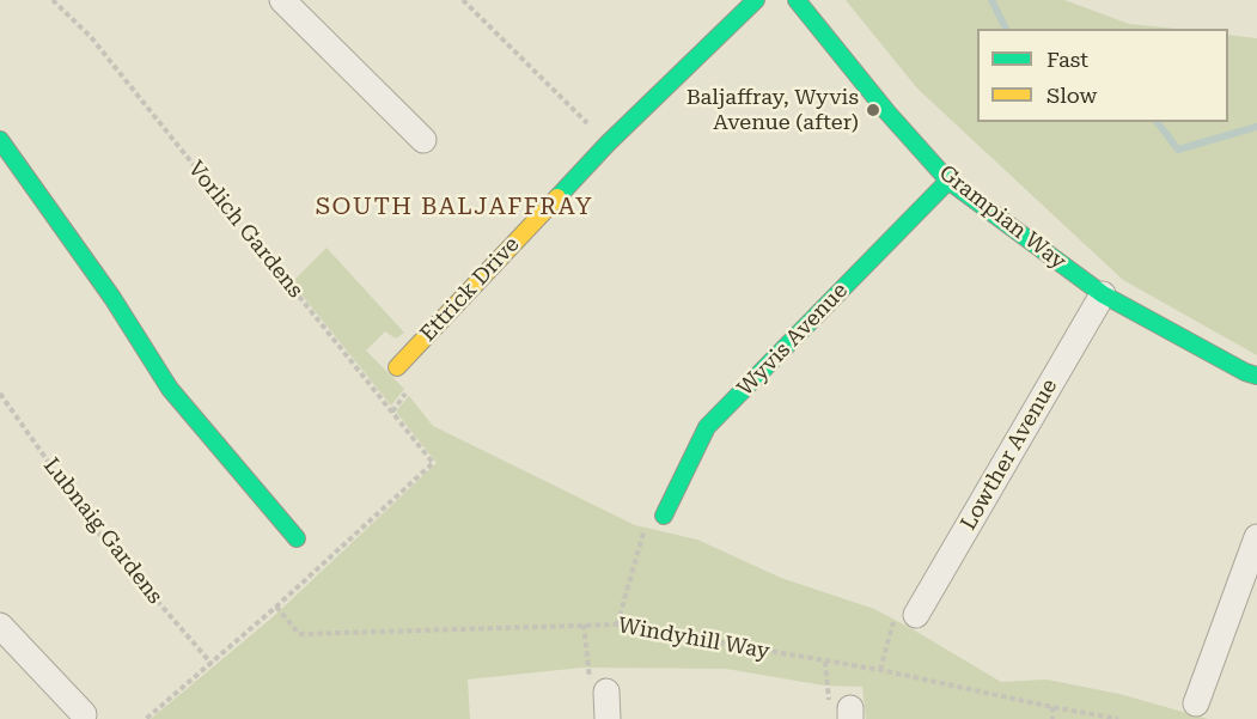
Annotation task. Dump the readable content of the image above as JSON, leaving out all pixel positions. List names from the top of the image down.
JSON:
{
  "streets": {
    "street": [
      "Grampian Way",
      "Ettrick Drive",
      "Wyvis Avenue",
      "Lowther Avenue"
    ],
    "path": ["Vorlich Gardens", "Lubnaig Gardens", "Windyhill Way"]
  },
  "crossings": [
    ["Grampian Way", "Wyvis Avenue"],
    ["Grampian Way", "Lowther Avenue"],
    ["Vorlich Gardens", "Windyhill Way"]
  ],
  "districts": ["SOUTH BALJAFFRAY"],
  "places": ["Baljaffray, Wyvis Avenue (after)"],
  "legend": ["Fast", "Slow"]
}
